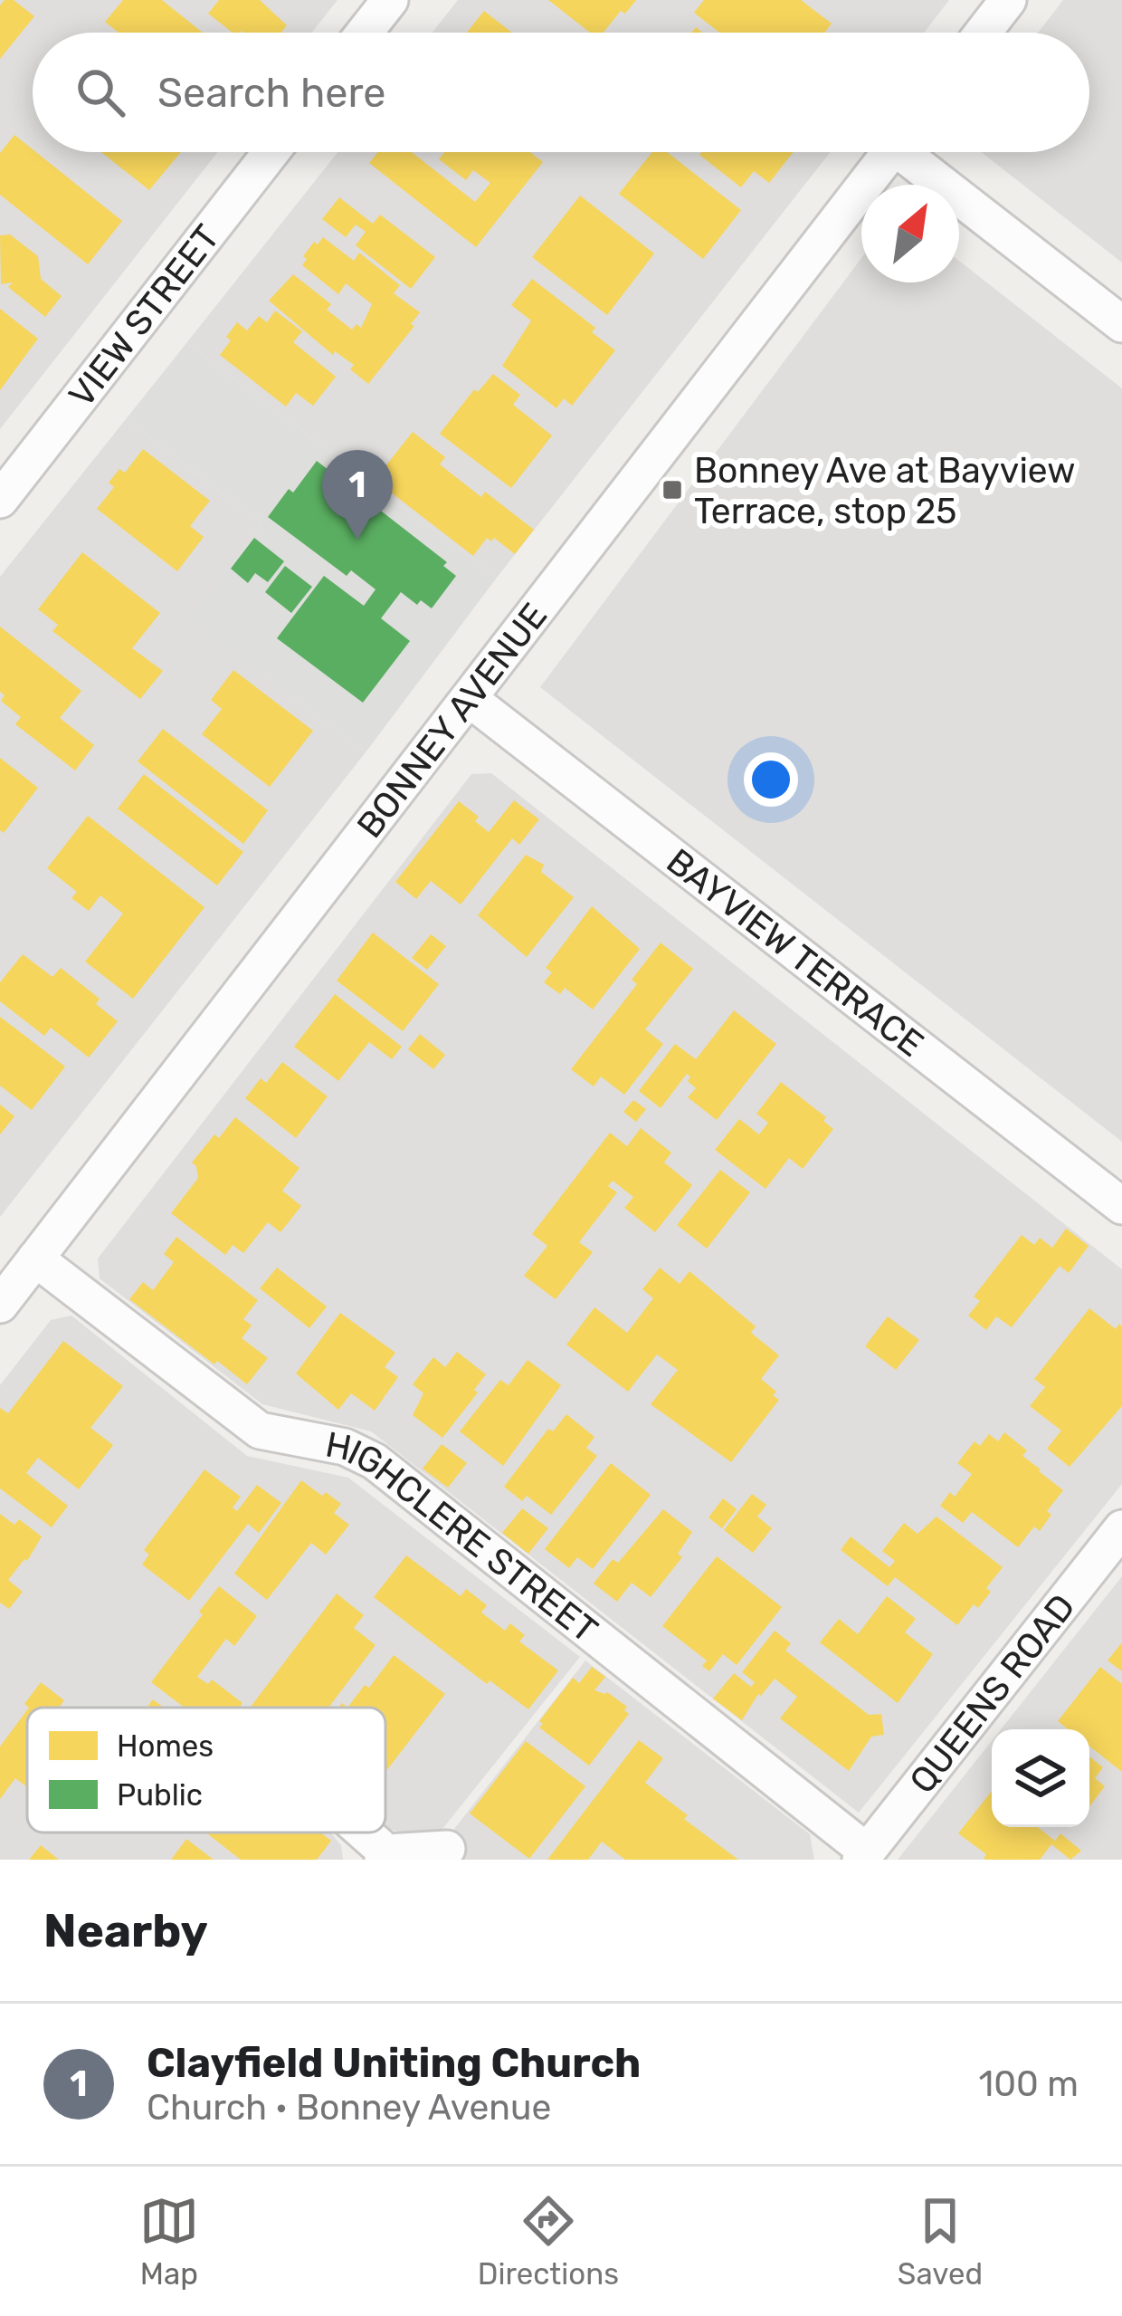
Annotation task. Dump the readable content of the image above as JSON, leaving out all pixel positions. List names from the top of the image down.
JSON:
{
  "streets": {
    "street": [
      "VIEW STREET",
      "BONNEY AVENUE",
      "BAYVIEW TERRACE",
      "HIGHCLERE STREET",
      "QUEENS ROAD"
    ]
  },
  "crossings": [
    ["BONNEY AVENUE", "BAYVIEW TERRACE"],
    ["BONNEY AVENUE", "HIGHCLERE STREET"],
    ["HIGHCLERE STREET", "QUEENS ROAD"]
  ],
  "places": {
    "transit": ["Bonney Ave at Bayview Terrace, stop 25"]
  },
  "legend": ["Homes", "Public"],
  "north": "top right",
  "page": {
    "search": "Search here",
    "pins": "1",
    "heading": "Nearby",
    "list": [
      {
        "mark": "1",
        "name": "Clayfield Uniting Church",
        "note": "Church · Bonney Avenue",
        "value": "100 m"
      }
    ],
    "nav": ["Map", "Directions", "Saved"]
  }
}
